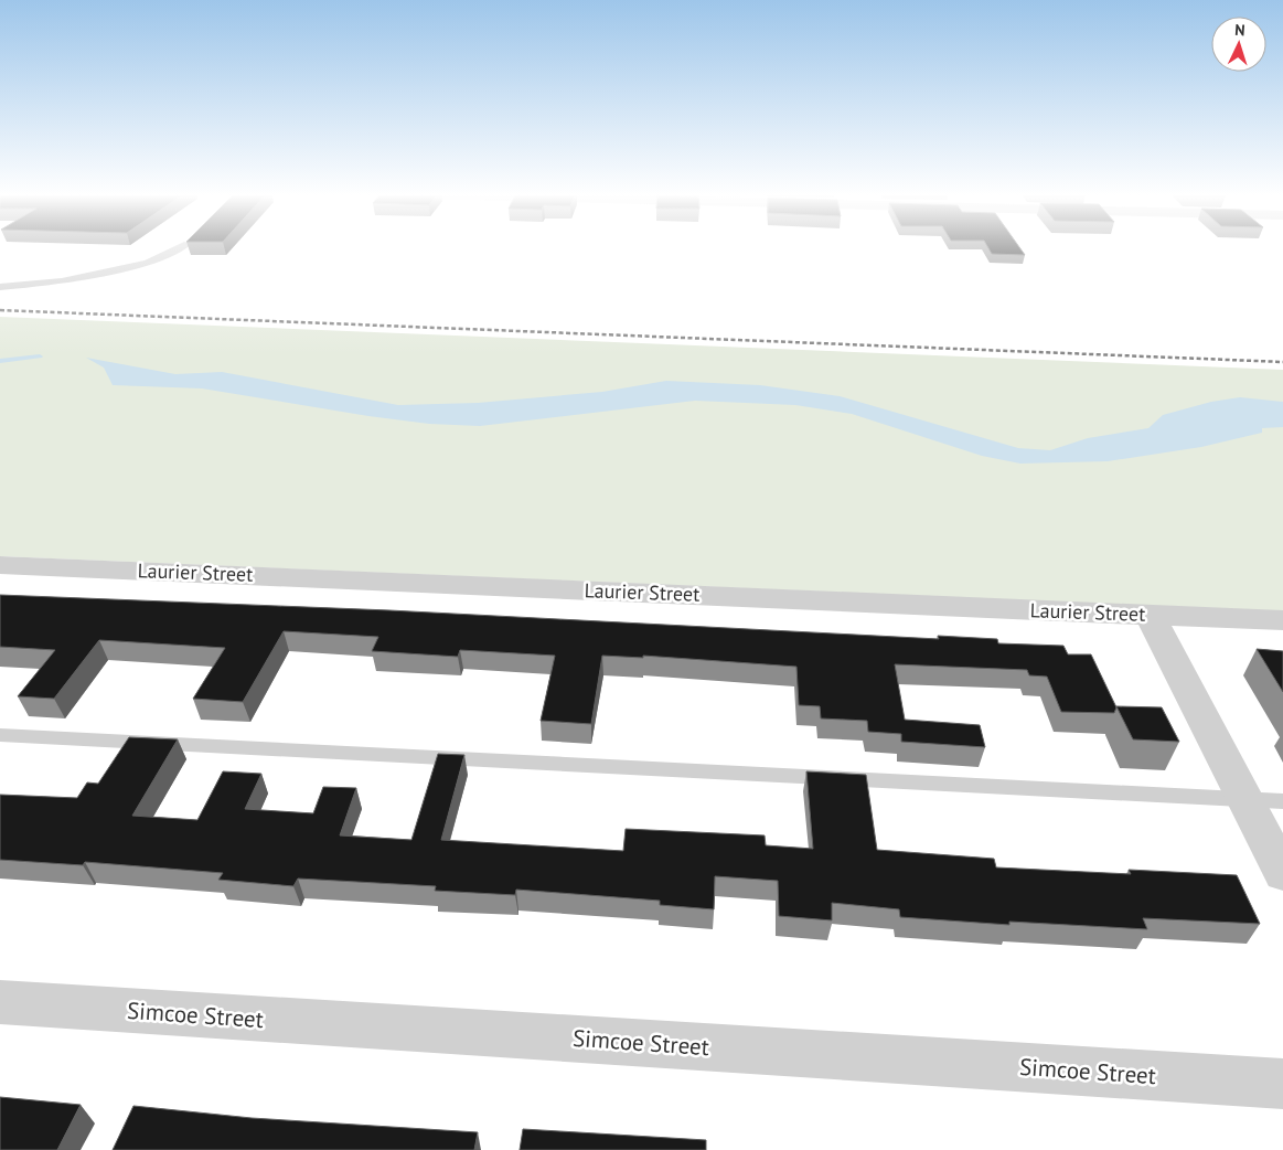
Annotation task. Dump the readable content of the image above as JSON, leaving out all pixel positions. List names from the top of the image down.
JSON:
{
  "streets": {
    "street": ["Laurier Street", "Simcoe Street"]
  },
  "north": "top"
}
